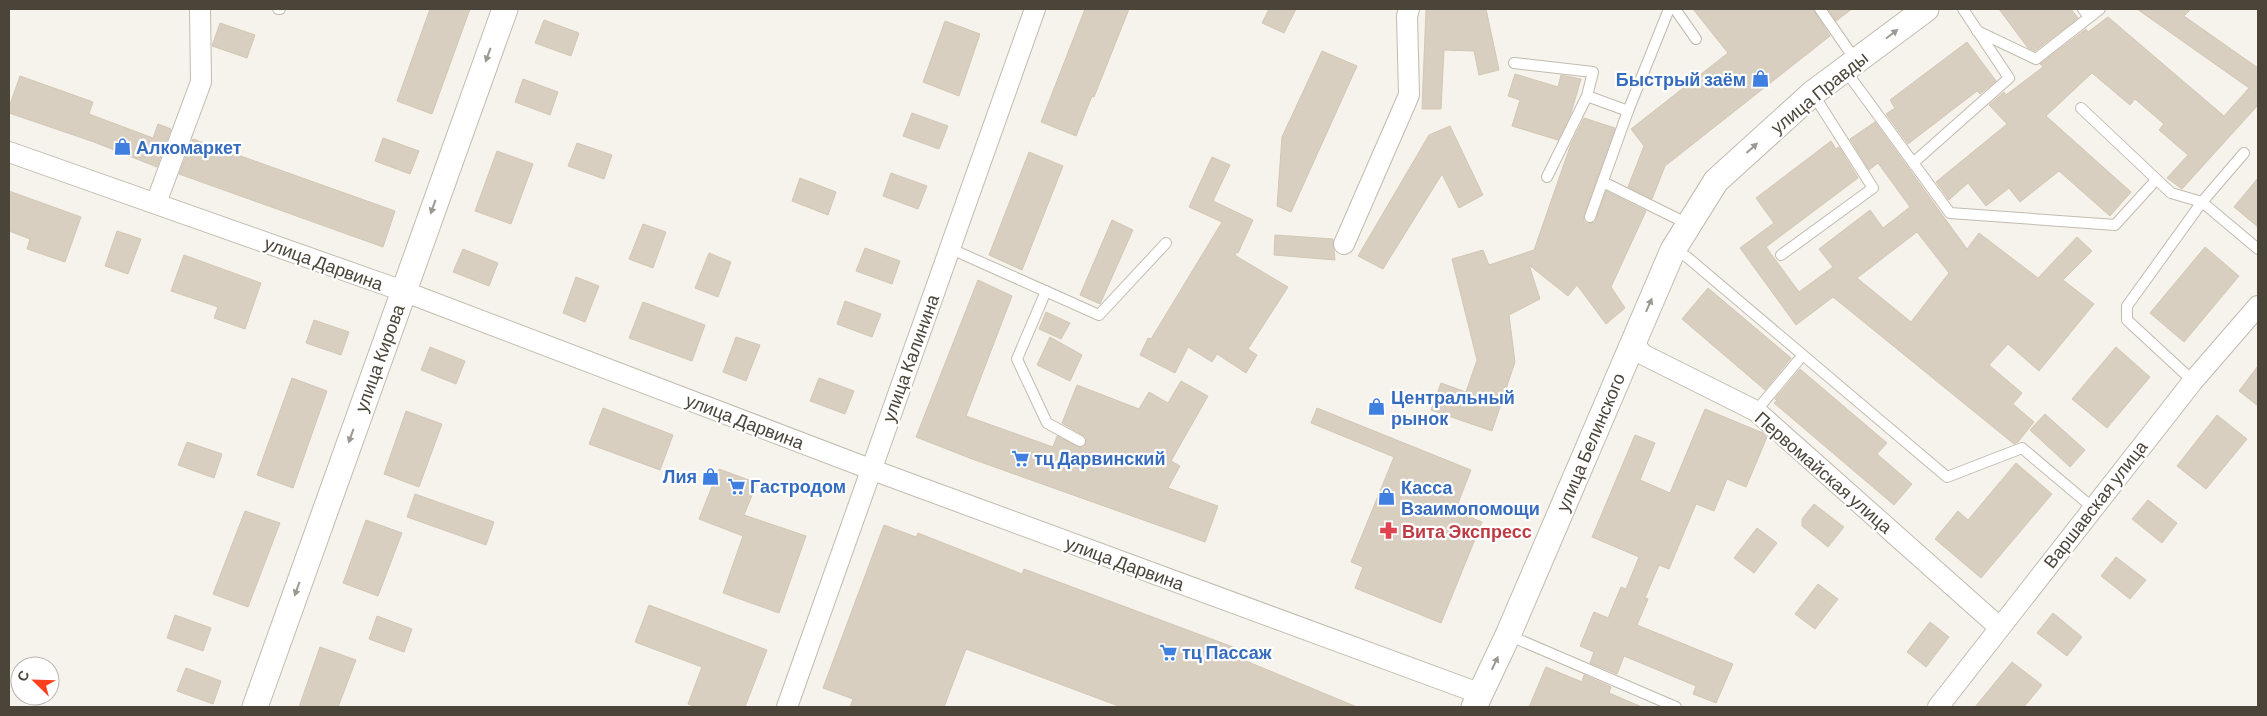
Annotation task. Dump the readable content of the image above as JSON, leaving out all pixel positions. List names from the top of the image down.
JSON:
{
  "streets": {
    "street": [
      "улица Правды",
      "улица Дарвина",
      "улица Кирова",
      "улица Калинина",
      "улица Белинского",
      "Первомайская улица",
      "Варшавская улица"
    ]
  },
  "crossings": [
    ["улица Правды", "улица Белинского"],
    ["улица Дарвина", "улица Кирова"],
    ["улица Дарвина", "улица Калинина"],
    ["улица Дарвина", "улица Белинского"],
    ["улица Белинского", "Первомайская улица"],
    ["Первомайская улица", "Варшавская улица"]
  ],
  "one_way": ["улица Правды", "улица Кирова"],
  "places": {
    "shop": [
      "Быстрый заём",
      "Алкомаркет",
      "Центральный рынок",
      "Лия",
      "Касса Взаимопомощи"
    ],
    "supermarket": ["тц Дарвинский", "Гастродом", "тц Пассаж"],
    "pharmacy": ["Вита Экспресс"]
  },
  "north": "top left"
}
